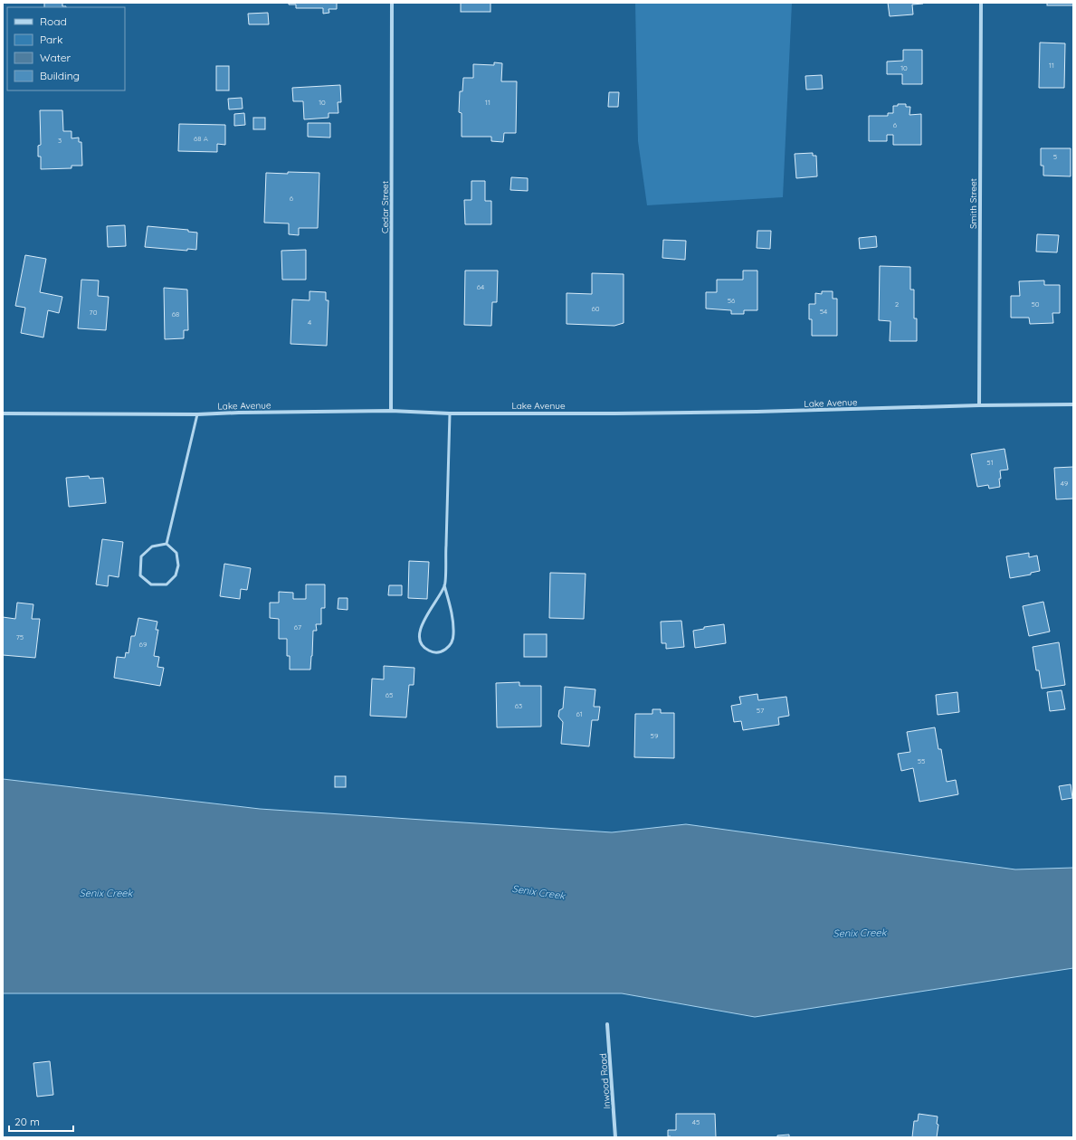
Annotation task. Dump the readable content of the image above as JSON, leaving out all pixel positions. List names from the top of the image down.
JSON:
{
  "streets": {
    "street": [
      "Smith Street",
      "Cedar Street",
      "Lake Avenue",
      "Inwood Road"
    ]
  },
  "crossings": [
    ["Smith Street", "Lake Avenue"],
    ["Cedar Street", "Lake Avenue"]
  ],
  "water": ["Senix Creek"],
  "house_numbers": [
    "11",
    "10",
    "10",
    "11",
    "6",
    "68 A",
    "3",
    "5",
    "6",
    "64",
    "56",
    "2",
    "50",
    "60",
    "54",
    "70",
    "68",
    "4",
    "51",
    "49",
    "67",
    "75",
    "69",
    "65",
    "63",
    "57",
    "61",
    "59",
    "55",
    "45"
  ],
  "legend": [
    "Road",
    "Park",
    "Water",
    "Building"
  ],
  "scale_bar": "20 m"
}
